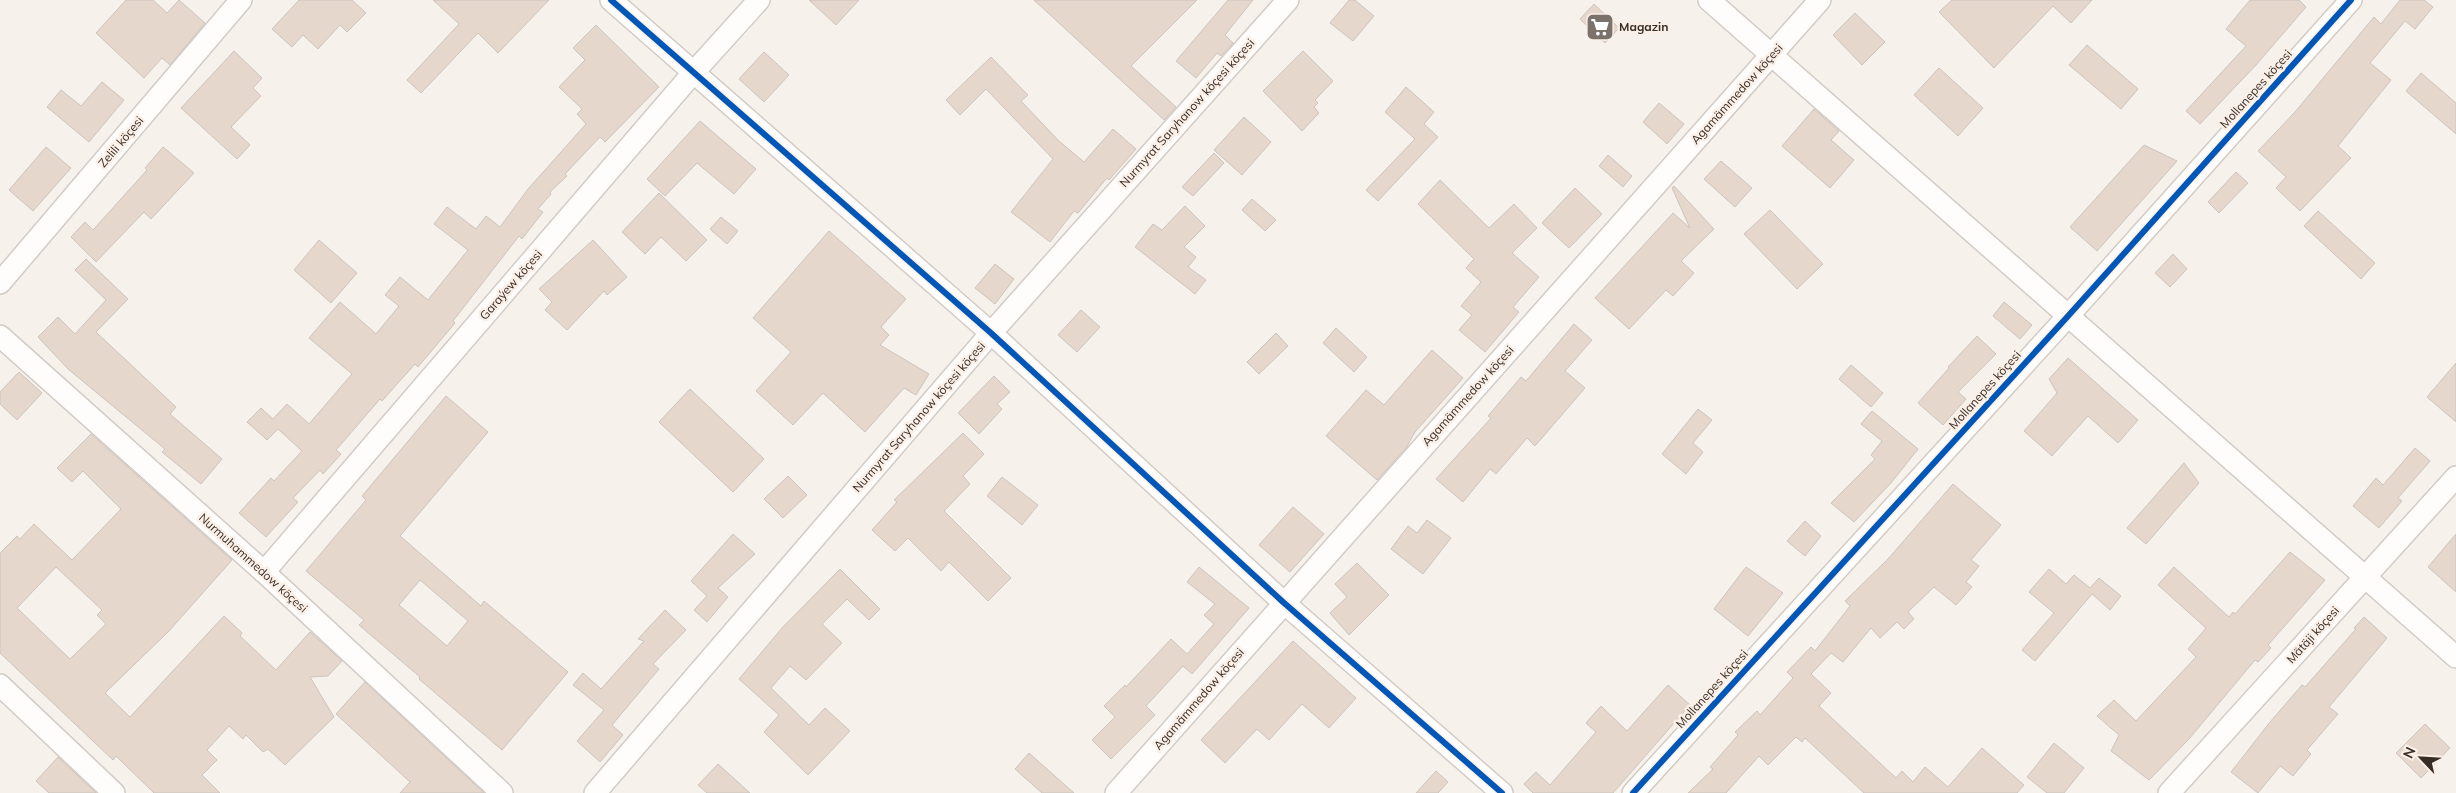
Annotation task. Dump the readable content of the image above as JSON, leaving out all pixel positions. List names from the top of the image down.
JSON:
{
  "streets": {
    "street": [
      "Mollanepes köçesi",
      "Agamämmedow köçesi",
      "Nurmyrat Saryhanow köçesi köçesi",
      "Zelili köçesi",
      "Garaýew köçesi",
      "Nurmuhammedow köçesi",
      "Mätäji köçesi"
    ]
  },
  "crossings": [
    ["Garaýew köçesi", "Nurmuhammedow köçesi"]
  ],
  "places": {
    "supermarket": ["Magazin"]
  },
  "north": "top left"
}
